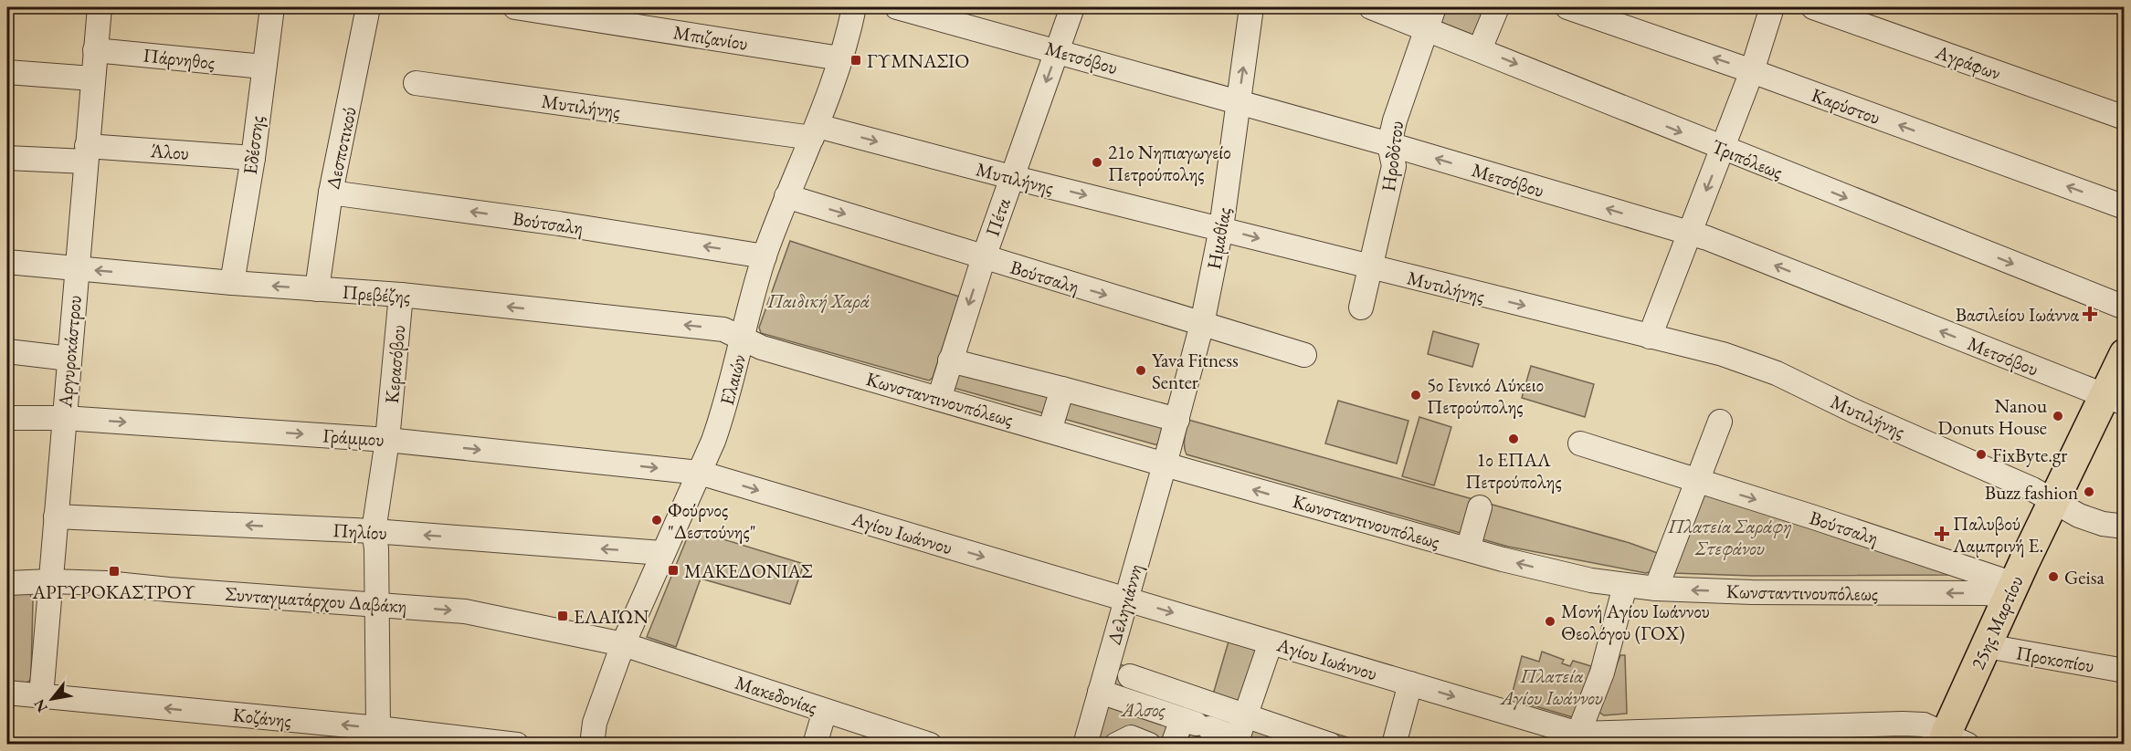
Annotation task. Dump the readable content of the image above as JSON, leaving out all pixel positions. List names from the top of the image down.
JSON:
{
  "streets": {
    "main road": ["25ης Μαρτίου"],
    "street": [
      "Μπιζανίου",
      "Μετσόβου",
      "Πάρνηθος",
      "Αγράφων",
      "Μυτιλήνης",
      "Καρύστου",
      "Εδέσσης",
      "Δεσποτικού",
      "Άλου",
      "Ηροδότου",
      "Τριπόλεως",
      "Πέτα",
      "Βούτσαλη",
      "Ημαθίας",
      "Πρεβέζης",
      "Αργυροκάστρου",
      "Κερασόβου",
      "Ελαιών",
      "Κωνσταντινουπόλεως",
      "Γράμμου",
      "Πηλίου",
      "Αγίου Ιωάννου",
      "Συνταγματάρχου Δαβάκη",
      "Δεληγιάννη",
      "Προκοπίου",
      "Μακεδονίας",
      "Κοζάνης"
    ]
  },
  "crossings": [
    ["Μπιζανίου", "Ελαιών"],
    ["Μετσόβου", "Ηροδότου"],
    ["Μετσόβου", "Πέτα"],
    ["Μετσόβου", "Ημαθίας"],
    ["Μετσόβου", "25ης Μαρτίου"],
    ["Πάρνηθος", "Εδέσσης"],
    ["Πάρνηθος", "Αργυροκάστρου"],
    ["Μυτιλήνης", "Ηροδότου"],
    ["Μυτιλήνης", "Πέτα"],
    ["Μυτιλήνης", "Ημαθίας"],
    ["Μυτιλήνης", "Ελαιών"],
    ["Μυτιλήνης", "25ης Μαρτίου"],
    ["Εδέσσης", "Άλου"],
    ["Εδέσσης", "Πρεβέζης"],
    ["Δεσποτικού", "Βούτσαλη"],
    ["Δεσποτικού", "Πρεβέζης"],
    ["Άλου", "Αργυροκάστρου"],
    ["Ηροδότου", "Τριπόλεως"],
    ["Πέτα", "Βούτσαλη"],
    ["Πέτα", "Κωνσταντινουπόλεως"],
    ["Βούτσαλη", "Ημαθίας"],
    ["Βούτσαλη", "Ελαιών"],
    ["Βούτσαλη", "Κωνσταντινουπόλεως"],
    ["Βούτσαλη", "25ης Μαρτίου"],
    ["Ημαθίας", "Κωνσταντινουπόλεως"],
    ["Ημαθίας", "Δεληγιάννη"],
    ["Πρεβέζης", "Αργυροκάστρου"],
    ["Πρεβέζης", "Κερασόβου"],
    ["Πρεβέζης", "Ελαιών"],
    ["Πρεβέζης", "Κωνσταντινουπόλεως"],
    ["Αργυροκάστρου", "Γράμμου"],
    ["Αργυροκάστρου", "Πηλίου"],
    ["Αργυροκάστρου", "Συνταγματάρχου Δαβάκη"],
    ["Αργυροκάστρου", "Κοζάνης"],
    ["Κερασόβου", "Γράμμου"],
    ["Κερασόβου", "Πηλίου"],
    ["Κερασόβου", "Συνταγματάρχου Δαβάκη"],
    ["Κερασόβου", "Κοζάνης"],
    ["Ελαιών", "Κωνσταντινουπόλεως"],
    ["Ελαιών", "Γράμμου"],
    ["Ελαιών", "Πηλίου"],
    ["Ελαιών", "Αγίου Ιωάννου"],
    ["Ελαιών", "Συνταγματάρχου Δαβάκη"],
    ["Ελαιών", "Μακεδονίας"],
    ["Κωνσταντινουπόλεως", "Δεληγιάννη"],
    ["Κωνσταντινουπόλεως", "25ης Μαρτίου"],
    ["Γράμμου", "Αγίου Ιωάννου"],
    ["Αγίου Ιωάννου", "Δεληγιάννη"],
    ["Αγίου Ιωάννου", "25ης Μαρτίου"],
    ["Συνταγματάρχου Δαβάκη", "Μακεδονίας"],
    ["25ης Μαρτίου", "Προκοπίου"]
  ],
  "one_way": [
    "Μετσόβου",
    "Μυτιλήνης",
    "Καρύστου",
    "Τριπόλεως",
    "Πέτα",
    "Πρεβέζης",
    "Κωνσταντινουπόλεως",
    "Γράμμου",
    "Πηλίου",
    "Συνταγματάρχου Δαβάκη",
    "Κοζάνης"
  ],
  "parks": [
    "Παιδική Χαρά",
    "Πλατεία Σαράφη Στεφάνου",
    "Πλατεία Αγίου Ιωάννου",
    "Άλσος"
  ],
  "places": {
    "transit": [
      "ΓΥΜΝΑΣΙΟ",
      "ΜΑΚΕΔΟΝΙΑΣ",
      "ΑΡΓΥΡΟΚΑΣΤΡΟΥ",
      "ΕΛΑΙΏΝ"
    ],
    "other": [
      "21ο Νηπιαγωγείο Πετρούπολης",
      "Yava Fitness Senter",
      "5ο Γενικό Λύκειο Πετρούπολης",
      "Nanou Donuts House",
      "1ο ΕΠΑΛ Πετρούπολης",
      "FixByte.gr",
      "Buzz fashion",
      "Φούρνος \"Δεστούνης\"",
      "Geisa",
      "Μονή Αγίου Ιωάννου Θεολόγου (ΓΟΧ)"
    ],
    "health": ["Βασιλείου Ιωάννα", "Παλυβού Λαμπρινή Ε."]
  },
  "north": "bottom left"
}
